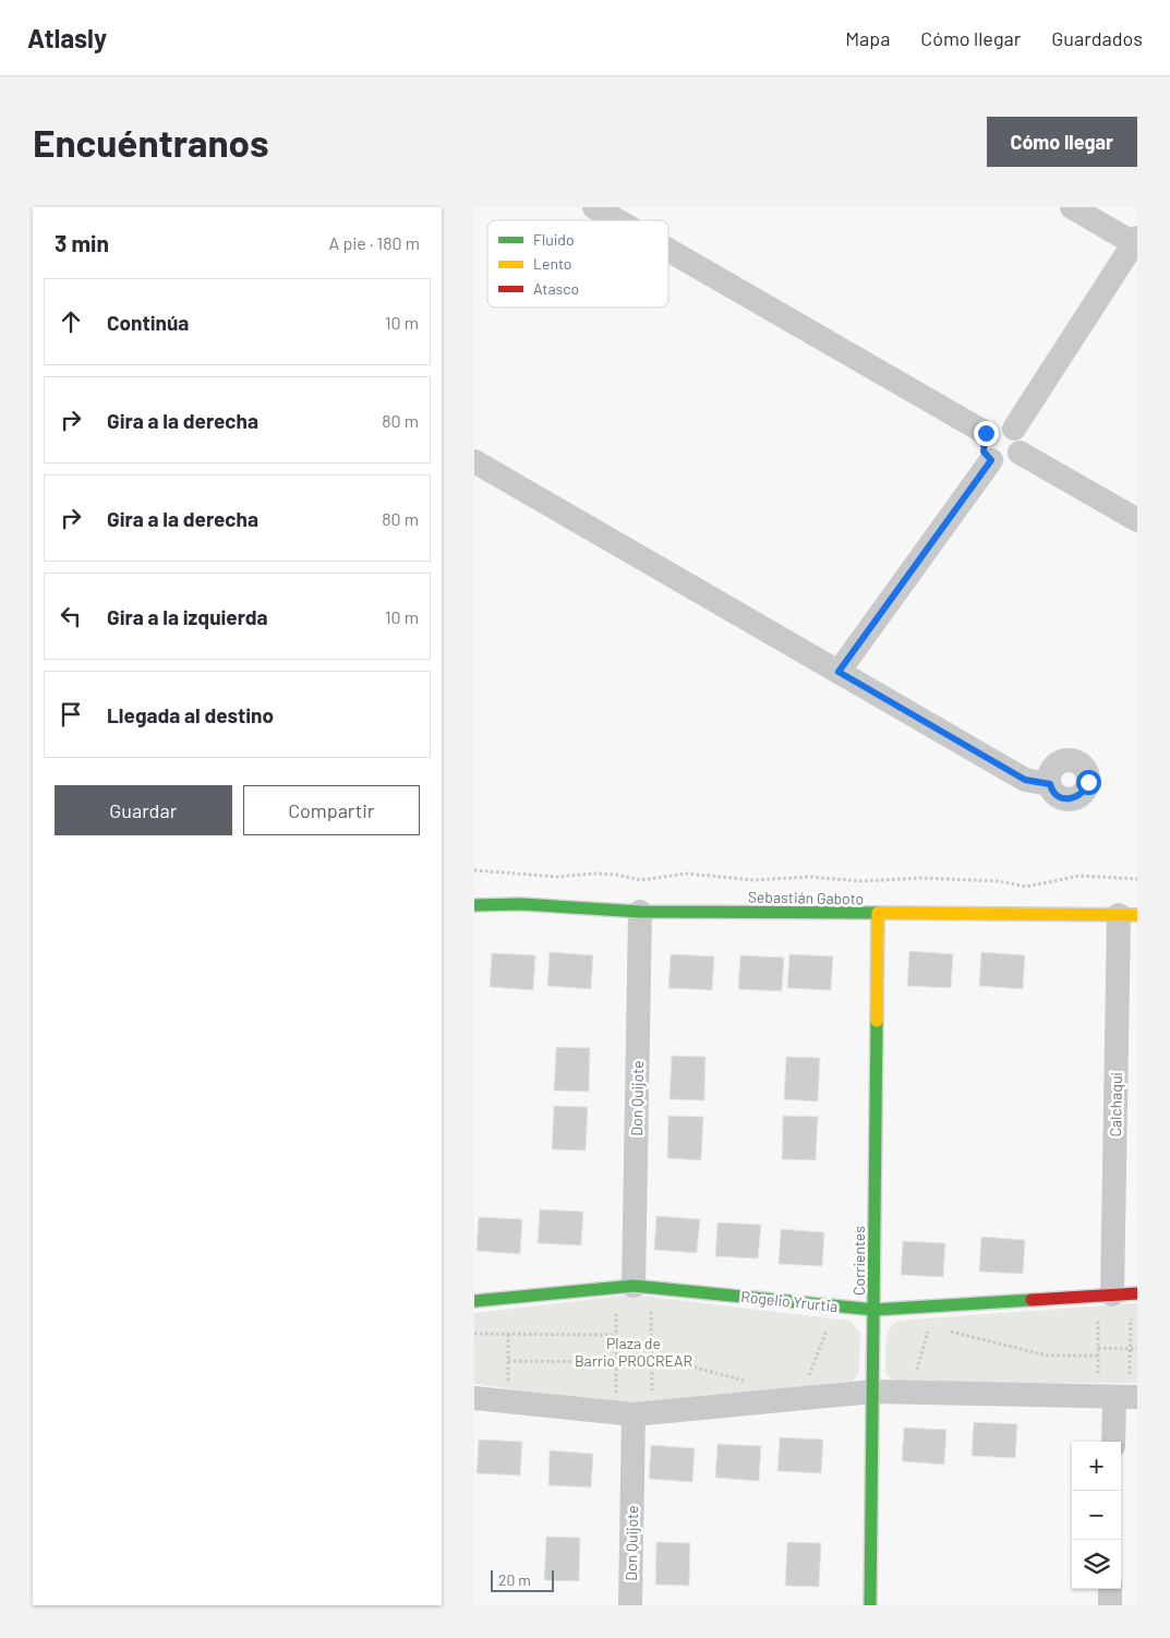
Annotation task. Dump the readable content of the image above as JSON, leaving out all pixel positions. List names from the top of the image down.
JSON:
{
  "streets": {
    "street": [
      "Sebastián Gaboto",
      "Don Quijote",
      "Calchaquí",
      "Corrientes",
      "Rogelio Yrurtia"
    ]
  },
  "crossings": [
    ["Sebastián Gaboto", "Don Quijote"],
    ["Sebastián Gaboto", "Calchaquí"],
    ["Sebastián Gaboto", "Corrientes"],
    ["Don Quijote", "Rogelio Yrurtia"],
    ["Calchaquí", "Rogelio Yrurtia"],
    ["Corrientes", "Rogelio Yrurtia"]
  ],
  "parks": ["Plaza de Barrio PROCREAR"],
  "legend": ["Fluido", "Lento", "Atasco"],
  "scale_bar": "20 m",
  "page": {
    "header": "Atlasly",
    "nav": ["Mapa", "Cómo llegar", "Guardados"],
    "buttons": [
      "Cómo llegar",
      ["Guardar", "Compartir"]
    ],
    "title": "Encuéntranos",
    "heading": ["3 min", "A pie · 180 m"],
    "list": [
      ["Continúa", "10 m"],
      ["Gira a la derecha", "80 m"],
      ["Gira a la derecha", "80 m"],
      ["Gira a la izquierda", "10 m"],
      "Llegada al destino"
    ],
    "map_buttons": ["+", "−"],
    "scale": "20 m"
  }
}
